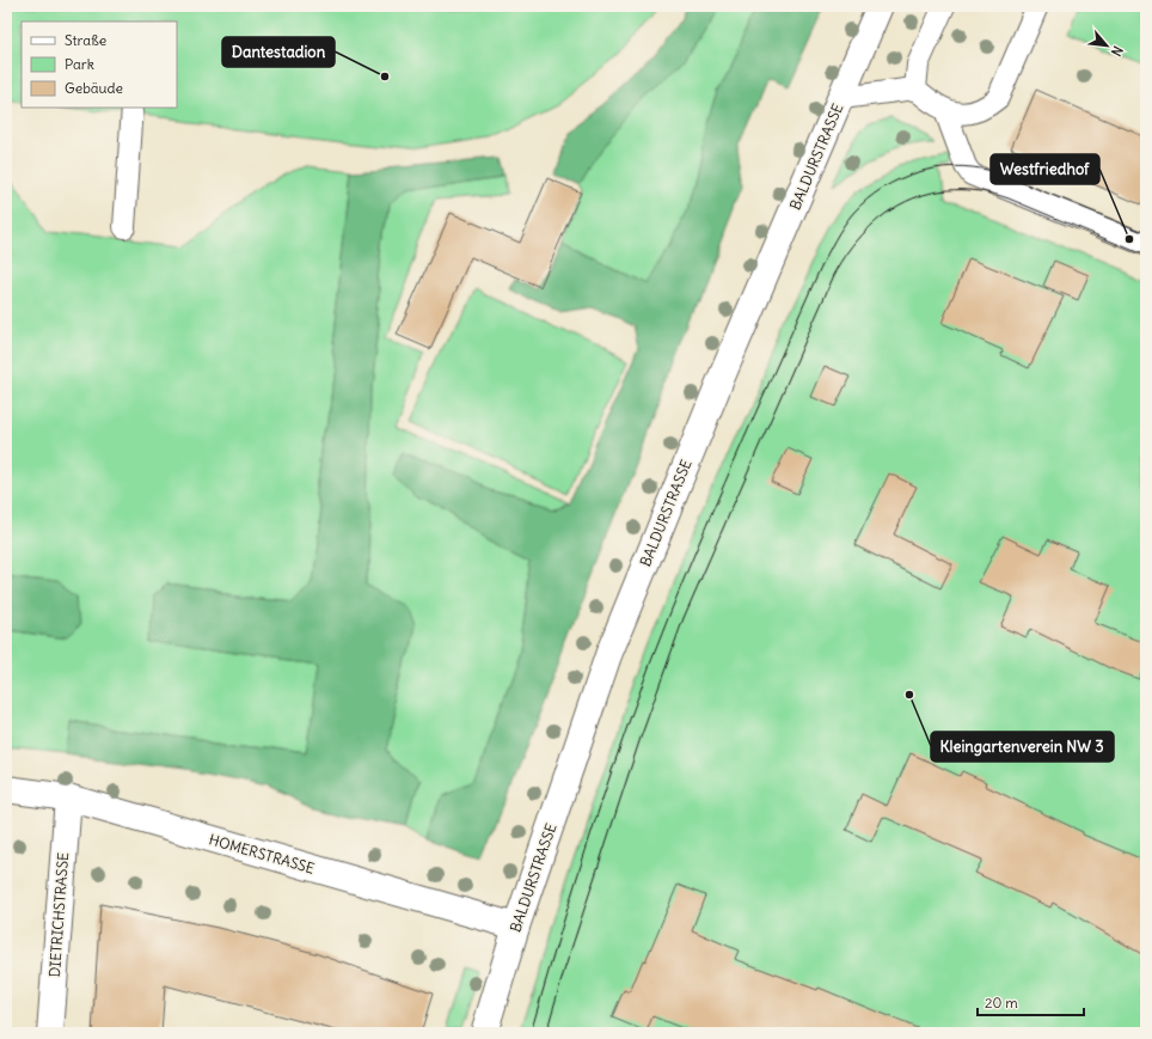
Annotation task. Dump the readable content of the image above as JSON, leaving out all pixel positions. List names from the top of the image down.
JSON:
{
  "streets": {
    "street": ["BALDURSTRASSE", "HOMERSTRASSE", "DIETRICHSTRASSE"]
  },
  "crossings": [
    ["BALDURSTRASSE", "HOMERSTRASSE"],
    ["HOMERSTRASSE", "DIETRICHSTRASSE"]
  ],
  "places": ["Dantestadion", "Westfriedhof", "Kleingartenverein NW 3"],
  "legend": ["Straße", "Park", "Gebäude"],
  "scale_bar": "20 m",
  "north": "bottom right"
}
